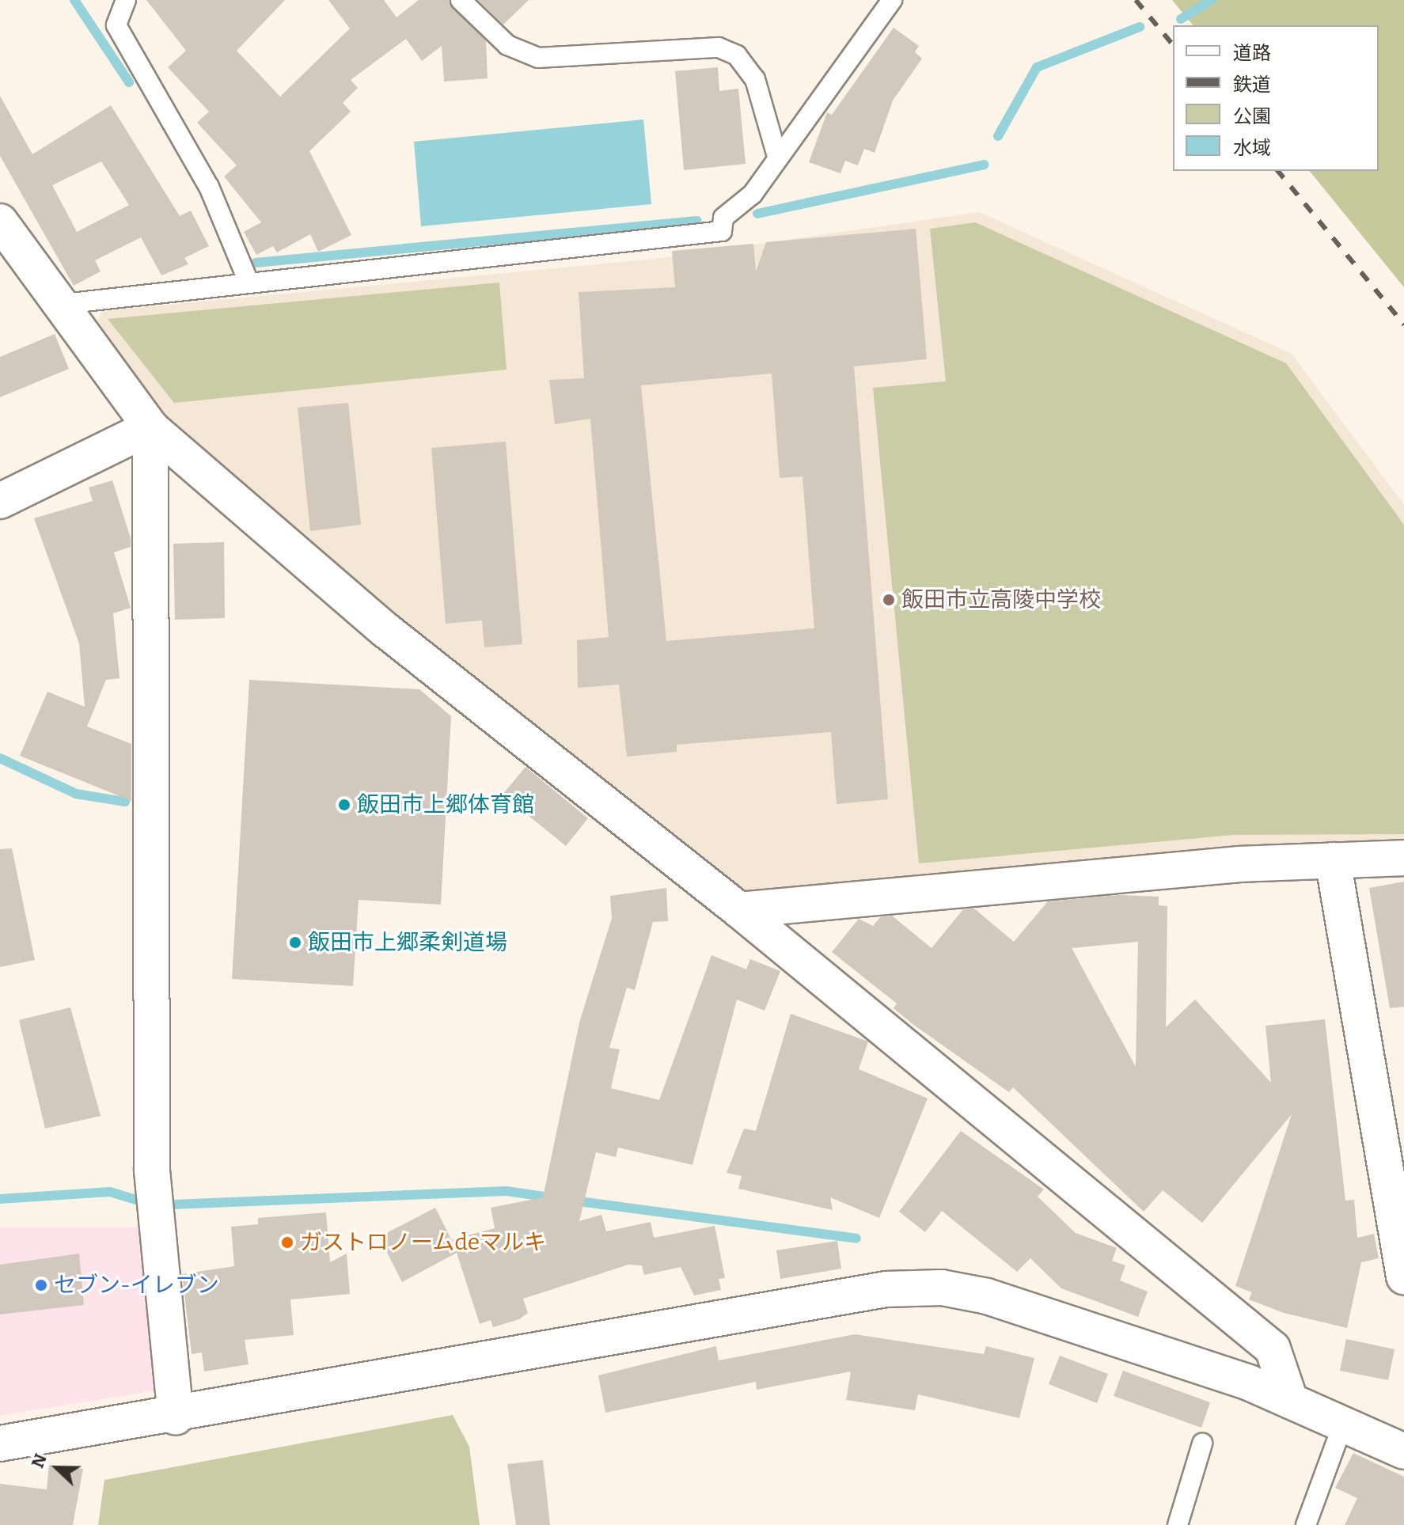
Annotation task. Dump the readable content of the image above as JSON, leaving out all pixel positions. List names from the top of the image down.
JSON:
{
  "places": [
    "飯田市立高陵中学校",
    "飯田市上郷体育館",
    "飯田市上郷柔剣道場",
    "ガストロノームdeマルキ",
    "セブン-イレブン"
  ],
  "legend": [
    "道路",
    "鉄道",
    "公園",
    "水域"
  ],
  "north": "left"
}
